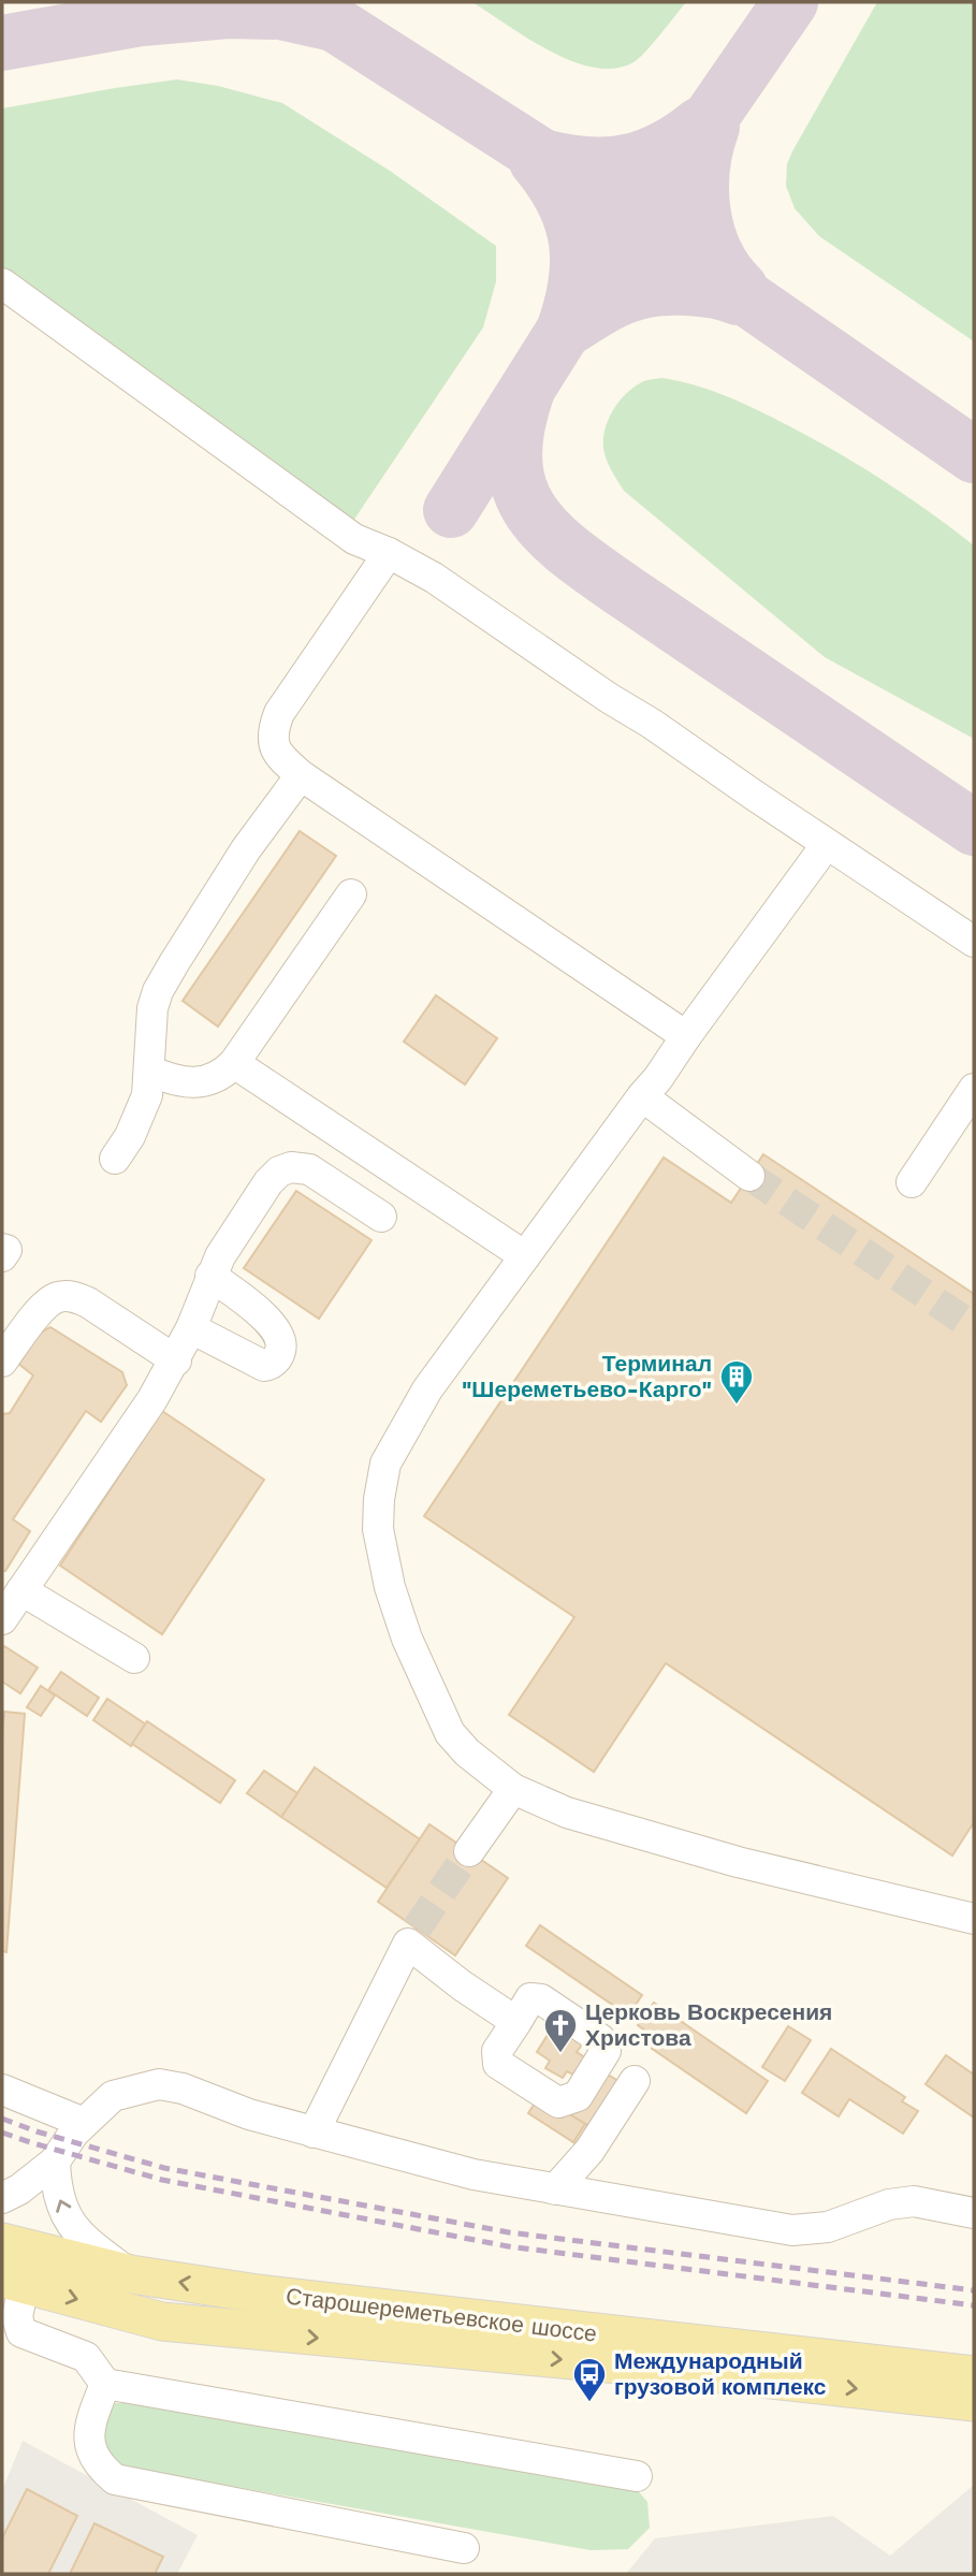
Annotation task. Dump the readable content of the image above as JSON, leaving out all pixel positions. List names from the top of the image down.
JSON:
{
  "streets": {
    "main road": ["Старошереметьевское шоссе"]
  },
  "places": {
    "building": ["Терминал \"Шереметьево-Карго\""],
    "church": ["Церковь Воскресения Христова"],
    "bus stop": ["Международный грузовой комплекс"]
  }
}
